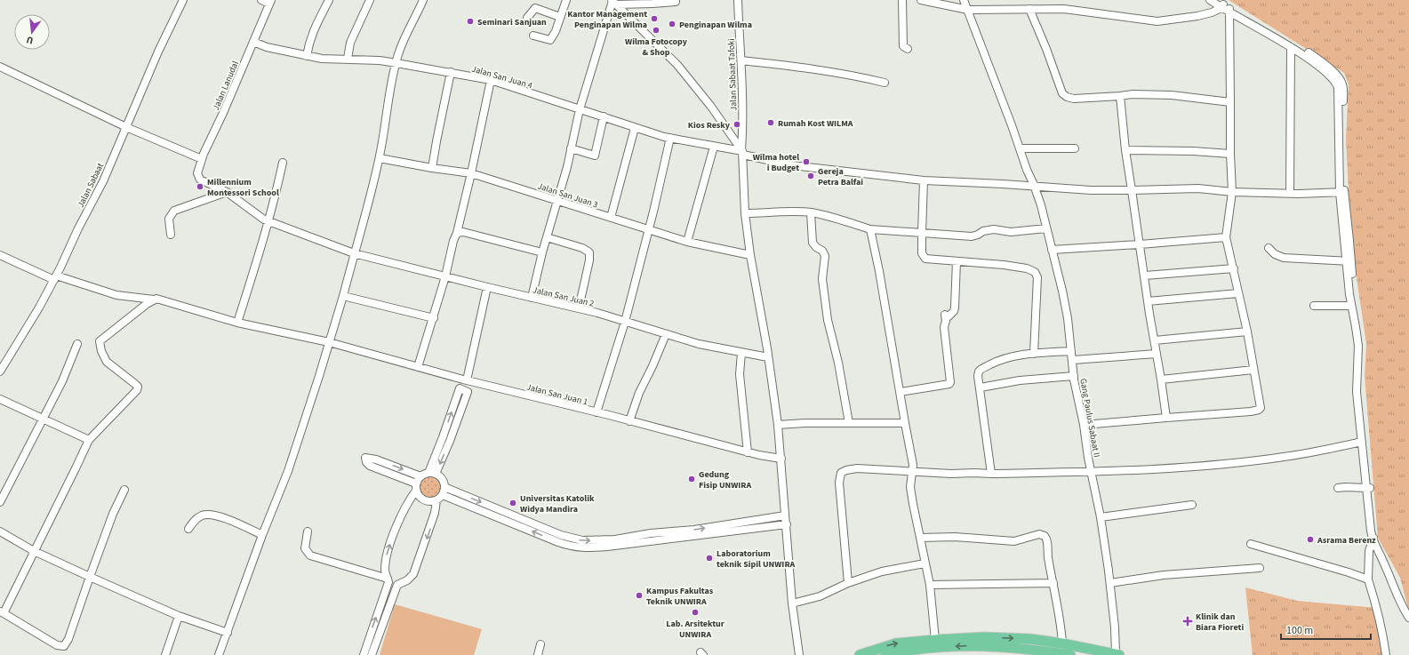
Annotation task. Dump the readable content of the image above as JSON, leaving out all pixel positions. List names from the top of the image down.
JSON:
{
  "streets": {
    "street": [
      "Jalan Sabaat Tafoki",
      "Jalan San Juan 4",
      "Jalan Lanudal",
      "Jalan Sabaat",
      "Jalan San Juan 3",
      "Jalan San Juan 2",
      "Jalan San Juan 1",
      "Gang Paulus Sabaat II"
    ]
  },
  "crossings": [
    ["Jalan Sabaat Tafoki", "Jalan San Juan 4"],
    ["Jalan Sabaat Tafoki", "Jalan San Juan 3"],
    ["Jalan Sabaat Tafoki", "Jalan San Juan 2"],
    ["Jalan Sabaat Tafoki", "Jalan San Juan 1"],
    ["Jalan San Juan 4", "Jalan Lanudal"],
    ["Jalan San Juan 4", "Gang Paulus Sabaat II"],
    ["Jalan Lanudal", "Jalan San Juan 2"],
    ["Jalan Sabaat", "Jalan San Juan 1"]
  ],
  "places": {
    "other": [
      "Kantor Management Penginapan Wilma",
      "Seminari Sanjuan",
      "Penginapan Wilma",
      "Wilma Fotocopy & Shop",
      "Rumah Kost WILMA",
      "Kios Resky",
      "Wilma hotel i Budget",
      "Gereja Petra Balfai",
      "Millennium Montessori School",
      "Gedung Fisip UNWIRA",
      "Universitas Katolik Widya Mandira",
      "Asrama Berenz",
      "Laboratorium teknik Sipil UNWIRA",
      "Kampus Fakultas Teknik UNWIRA",
      "Lab. Arsitektur UNWIRA"
    ],
    "health": ["Klinik dan Biara Fioreti"]
  },
  "scale_bar": "100 m",
  "north": "bottom"
}
